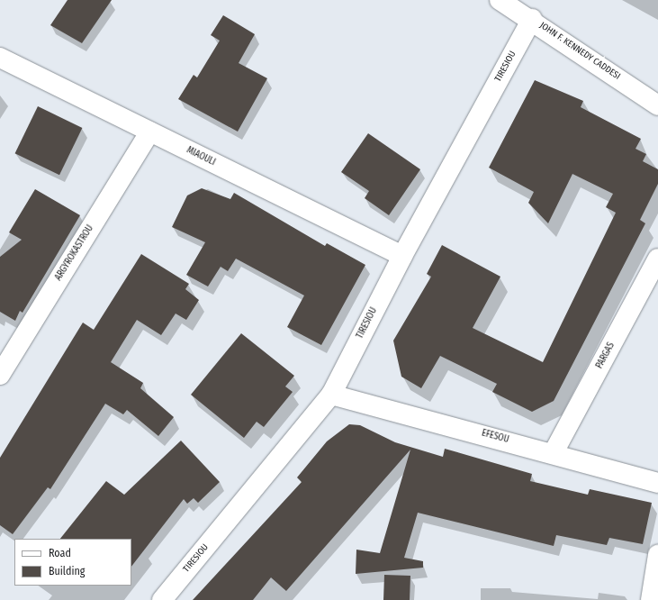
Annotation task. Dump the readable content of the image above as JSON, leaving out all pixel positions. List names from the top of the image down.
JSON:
{
  "streets": {
    "street": [
      "JOHN F. KENNEDY CADDESI",
      "TIRESIOU",
      "MIAOULI",
      "ARGYROKASTROU",
      "PARGAS",
      "EFESOU"
    ]
  },
  "crossings": [
    ["JOHN F. KENNEDY CADDESI", "TIRESIOU"],
    ["TIRESIOU", "MIAOULI"],
    ["TIRESIOU", "EFESOU"],
    ["MIAOULI", "ARGYROKASTROU"],
    ["PARGAS", "EFESOU"]
  ],
  "legend": ["Road", "Building"]
}
